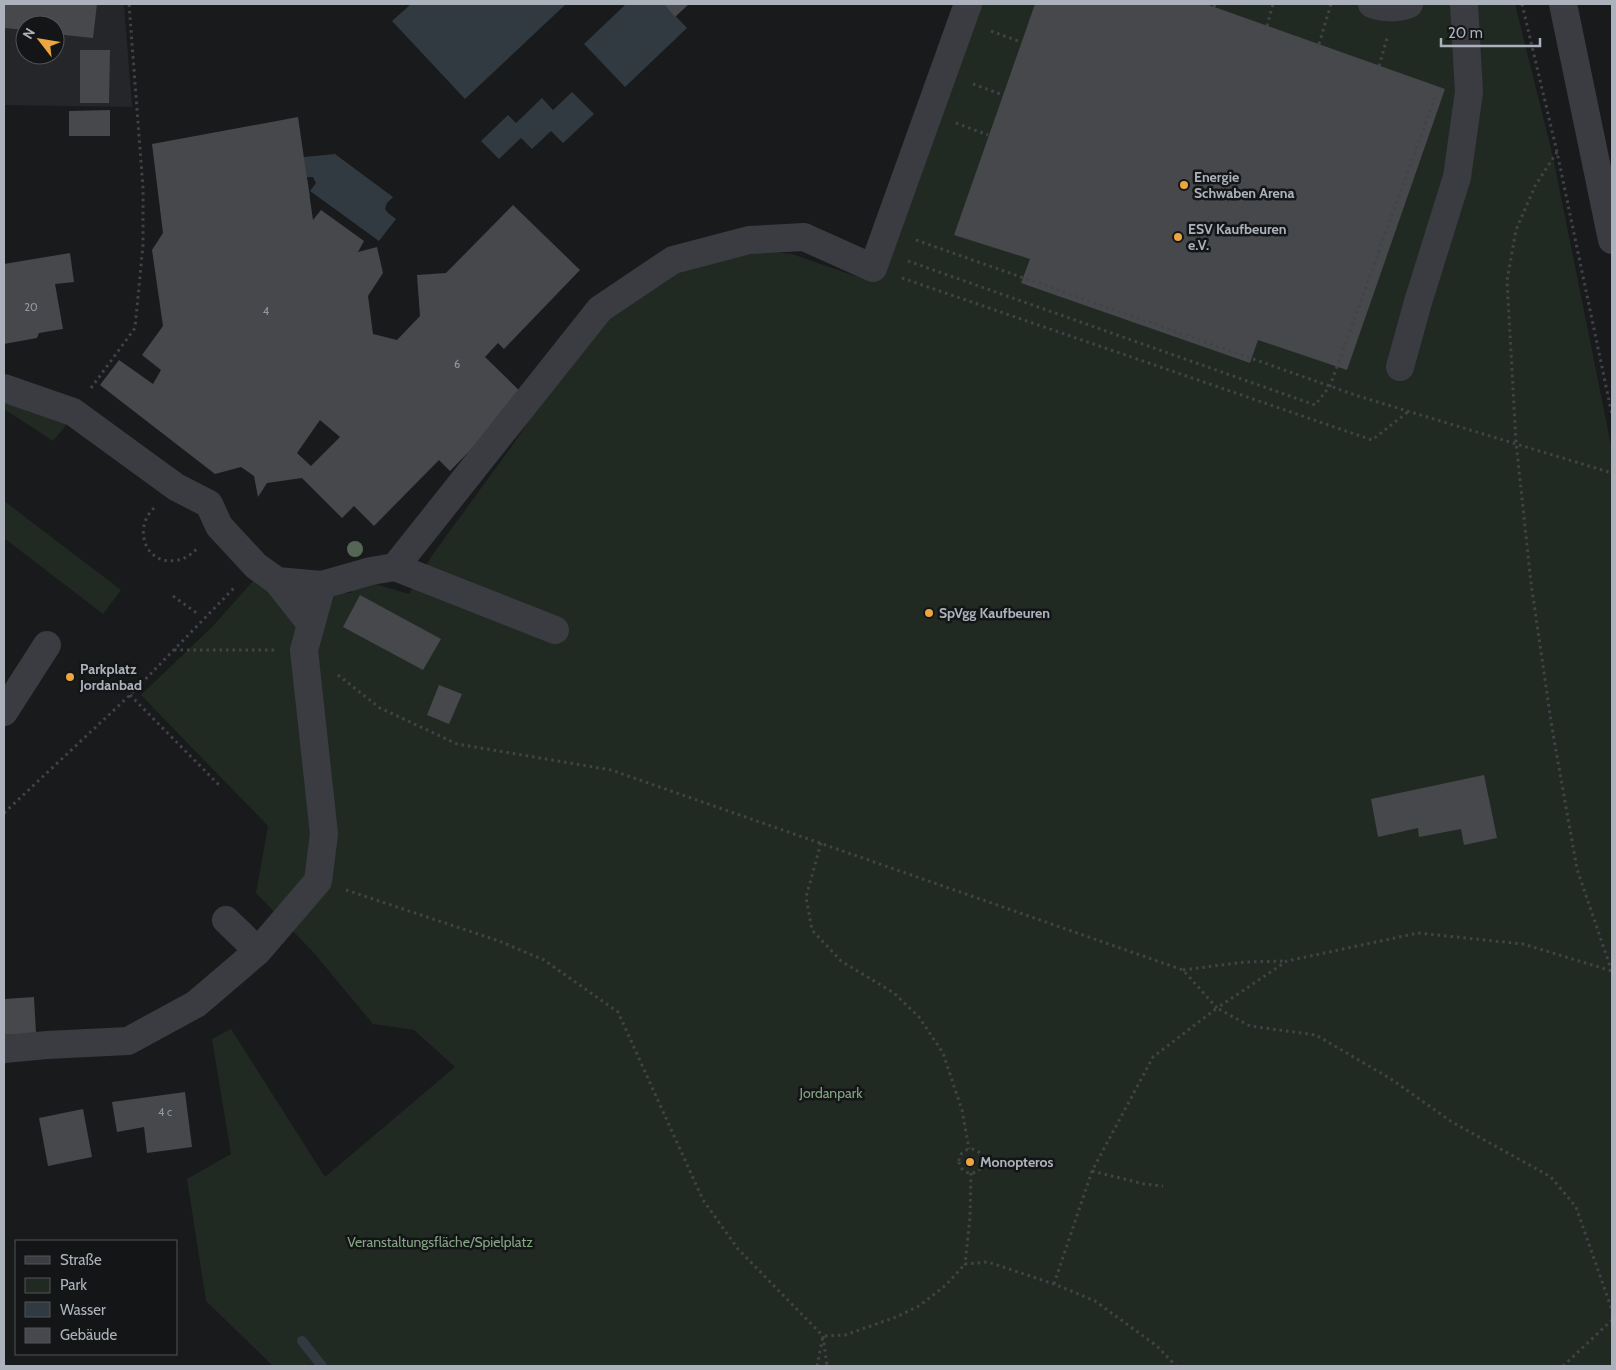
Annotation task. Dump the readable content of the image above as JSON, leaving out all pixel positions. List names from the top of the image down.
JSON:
{
  "parks": ["Jordanpark", "Veranstaltungsfläche/Spielplatz"],
  "places": [
    "Energie Schwaben Arena",
    "ESV Kaufbeuren e.V.",
    "SpVgg Kaufbeuren",
    "Parkplatz Jordanbad",
    "Monopteros"
  ],
  "house_numbers": [
    "20",
    "4",
    "6",
    "4 c"
  ],
  "legend": [
    "Straße",
    "Park",
    "Wasser",
    "Gebäude"
  ],
  "scale_bar": "20 m",
  "north": "top left"
}
